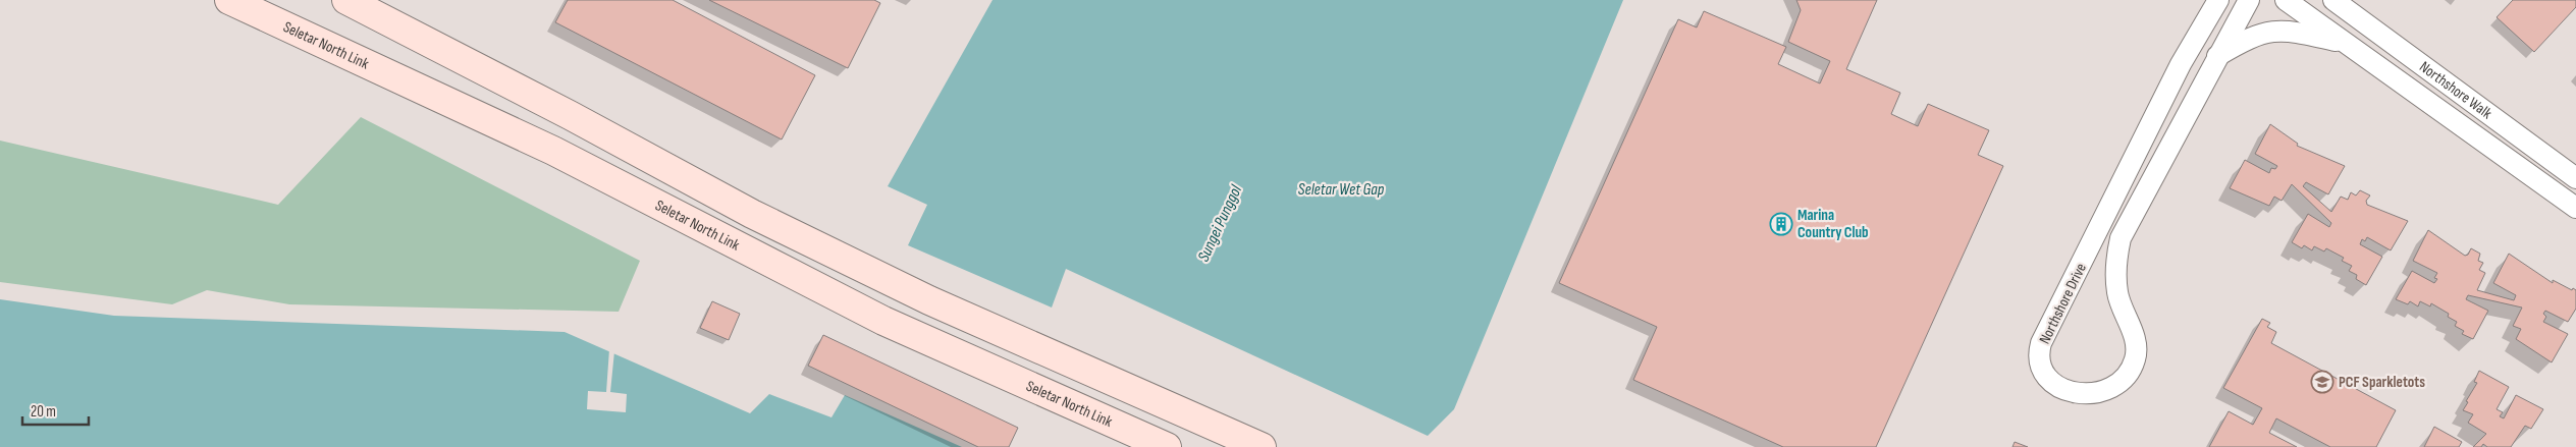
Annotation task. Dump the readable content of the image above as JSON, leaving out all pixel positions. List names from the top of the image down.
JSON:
{
  "streets": {
    "main road": ["Seletar North Link"],
    "street": ["Northshore Walk", "Northshore Drive"]
  },
  "crossings": [
    ["Northshore Walk", "Northshore Drive"]
  ],
  "water": ["Seletar Wet Gap", "Sungei Punggol"],
  "places": {
    "building": ["Marina Country Club"],
    "school or university": ["PCF Sparkletots"]
  },
  "scale_bar": "20 m"
}
